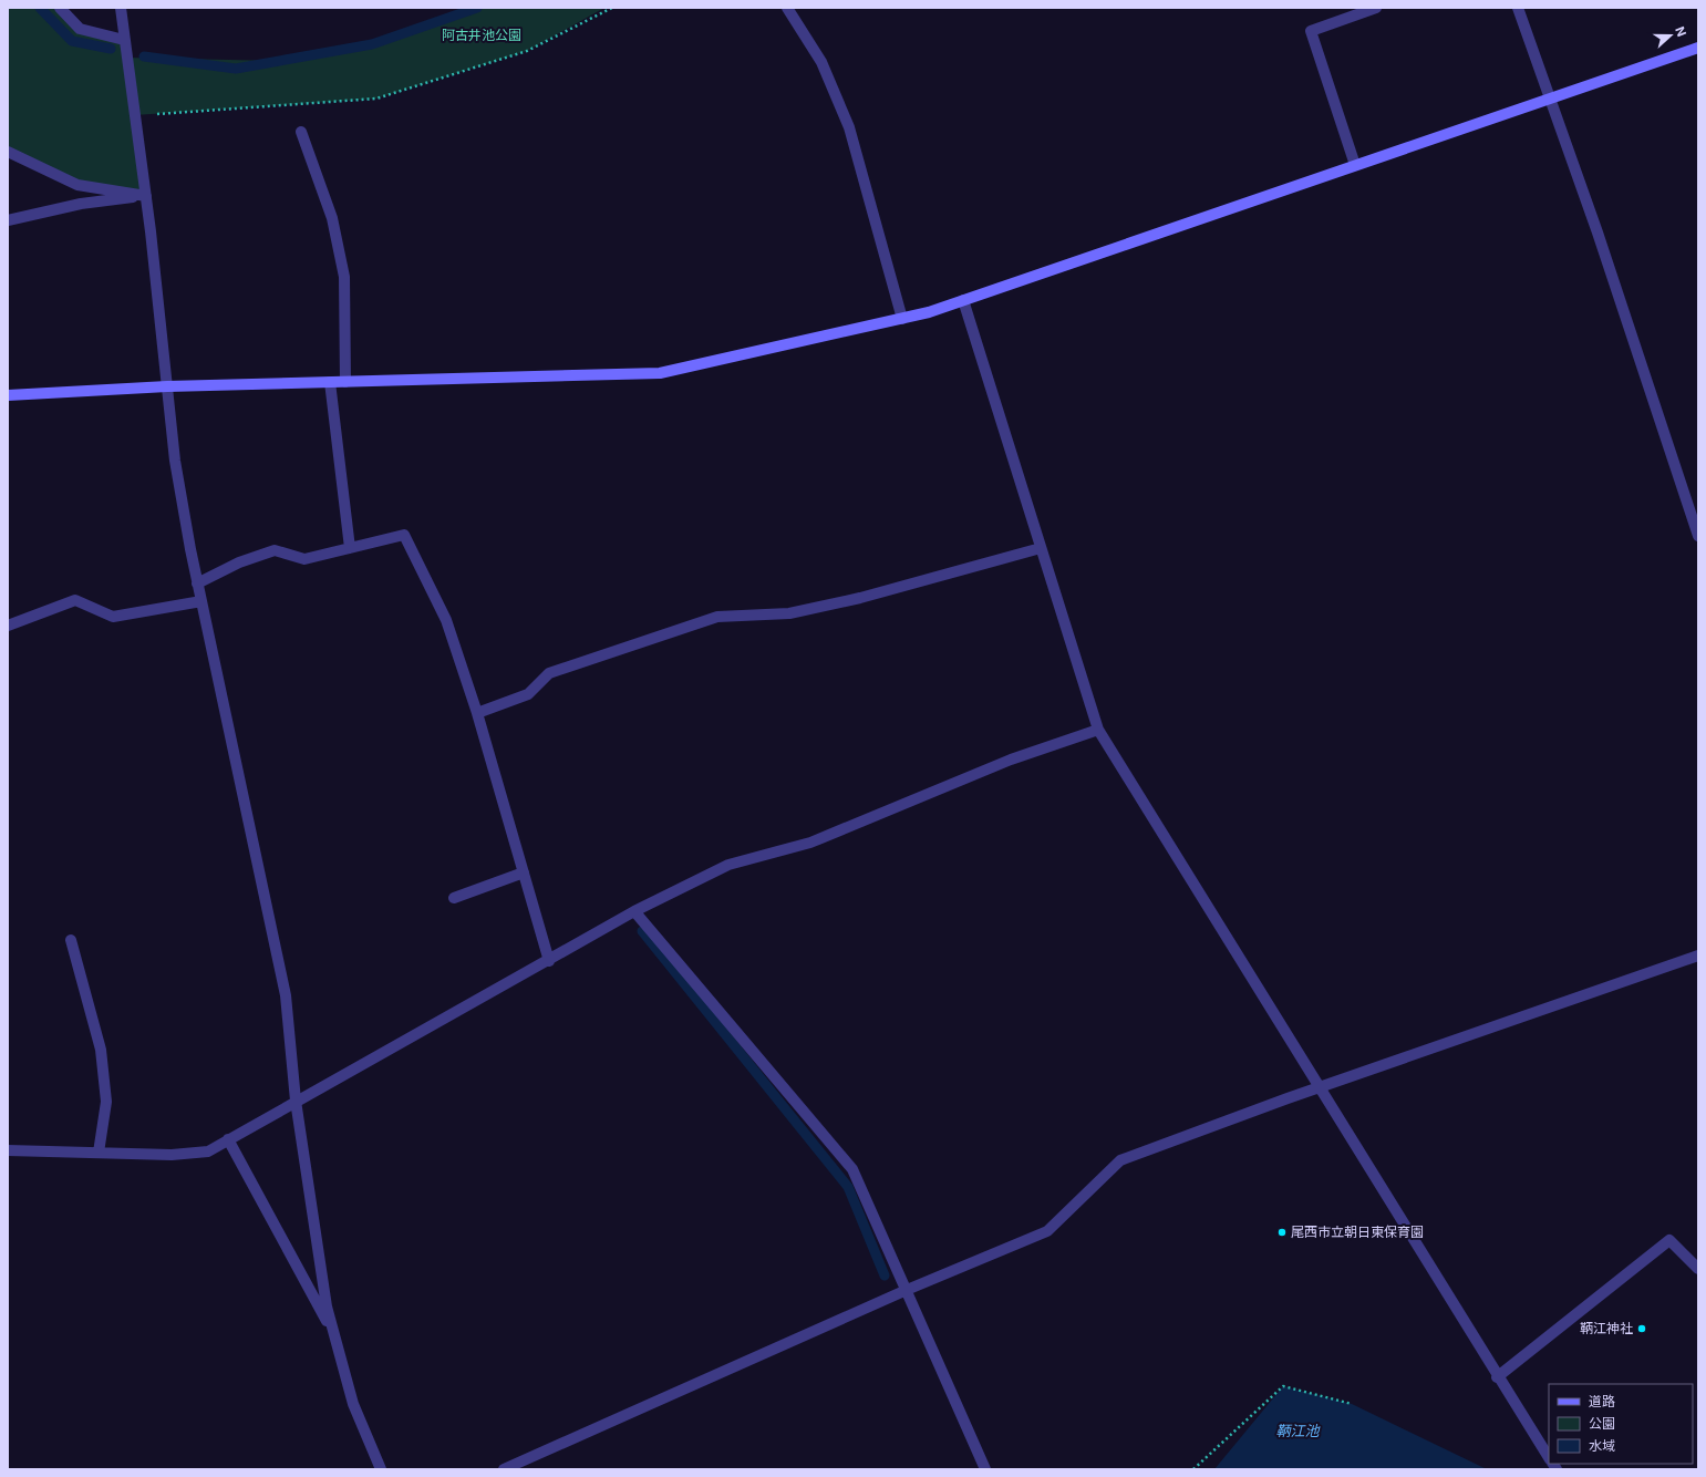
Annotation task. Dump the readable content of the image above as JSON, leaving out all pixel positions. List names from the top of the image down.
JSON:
{
  "water": ["鞆江池"],
  "parks": ["阿古井池公園"],
  "places": ["尾西市立朝日東保育園", "鞆江神社"],
  "legend": ["道路", "公園", "水域"],
  "north": "right"
}
